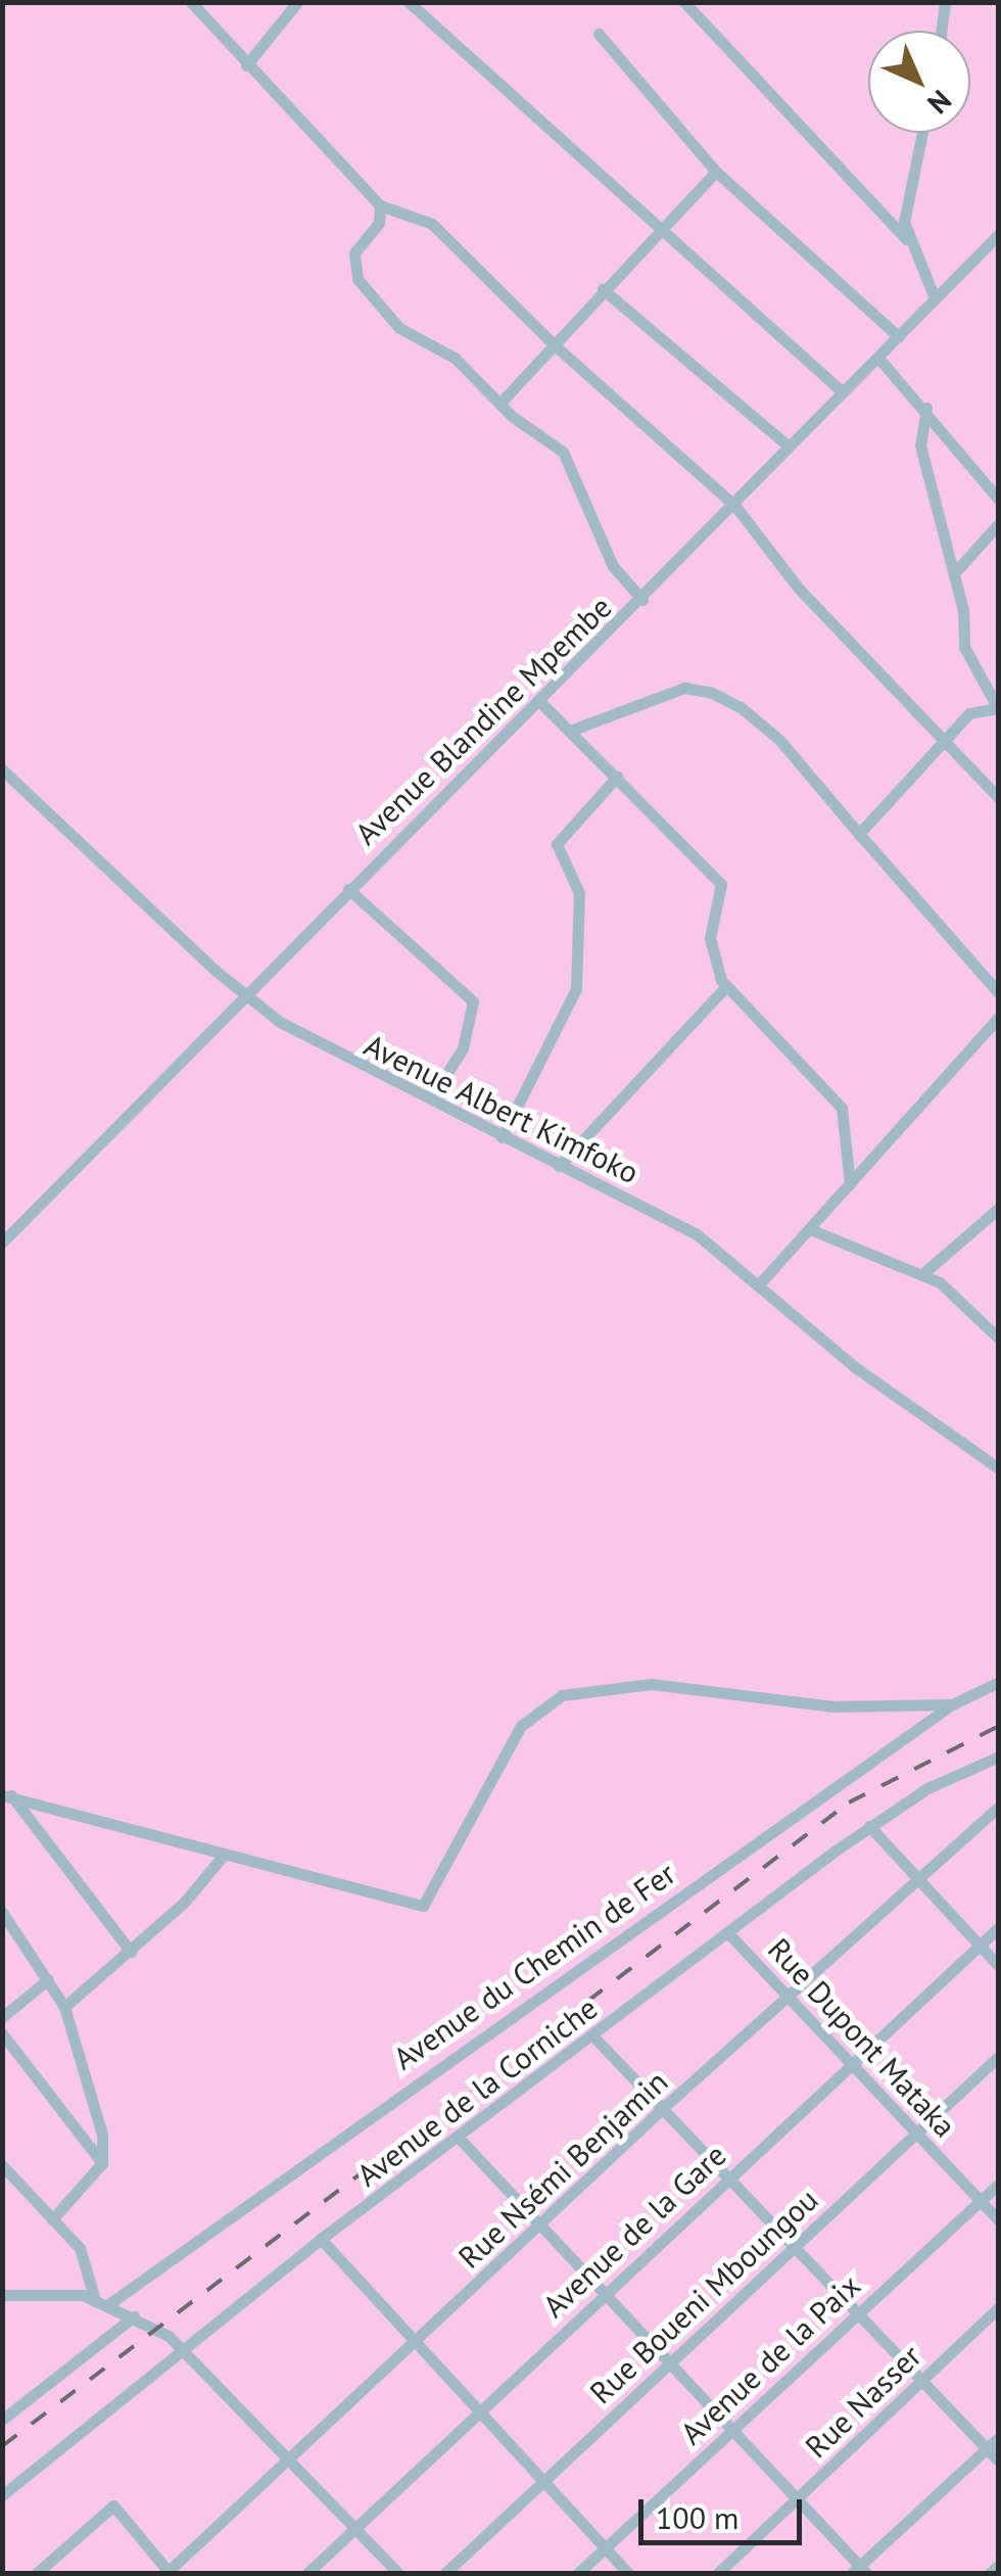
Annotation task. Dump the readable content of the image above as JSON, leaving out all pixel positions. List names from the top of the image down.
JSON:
{
  "streets": {
    "street": [
      "Avenue Blandine Mpembe",
      "Avenue Albert Kimfoko",
      "Avenue du Chemin de Fer",
      "Rue Dupont Mataka",
      "Avenue de la Corniche",
      "Rue Nsémi Benjamin",
      "Avenue de la Gare",
      "Rue Boueni Mboungou",
      "Avenue de la Paix",
      "Rue Nasser"
    ]
  },
  "crossings": [
    ["Avenue Blandine Mpembe", "Avenue Albert Kimfoko"],
    ["Rue Dupont Mataka", "Avenue de la Corniche"],
    ["Rue Dupont Mataka", "Rue Nsémi Benjamin"],
    ["Rue Dupont Mataka", "Avenue de la Gare"],
    ["Rue Dupont Mataka", "Rue Boueni Mboungou"],
    ["Rue Dupont Mataka", "Avenue de la Paix"]
  ],
  "scale_bar": "100 m",
  "north": "bottom right"
}
